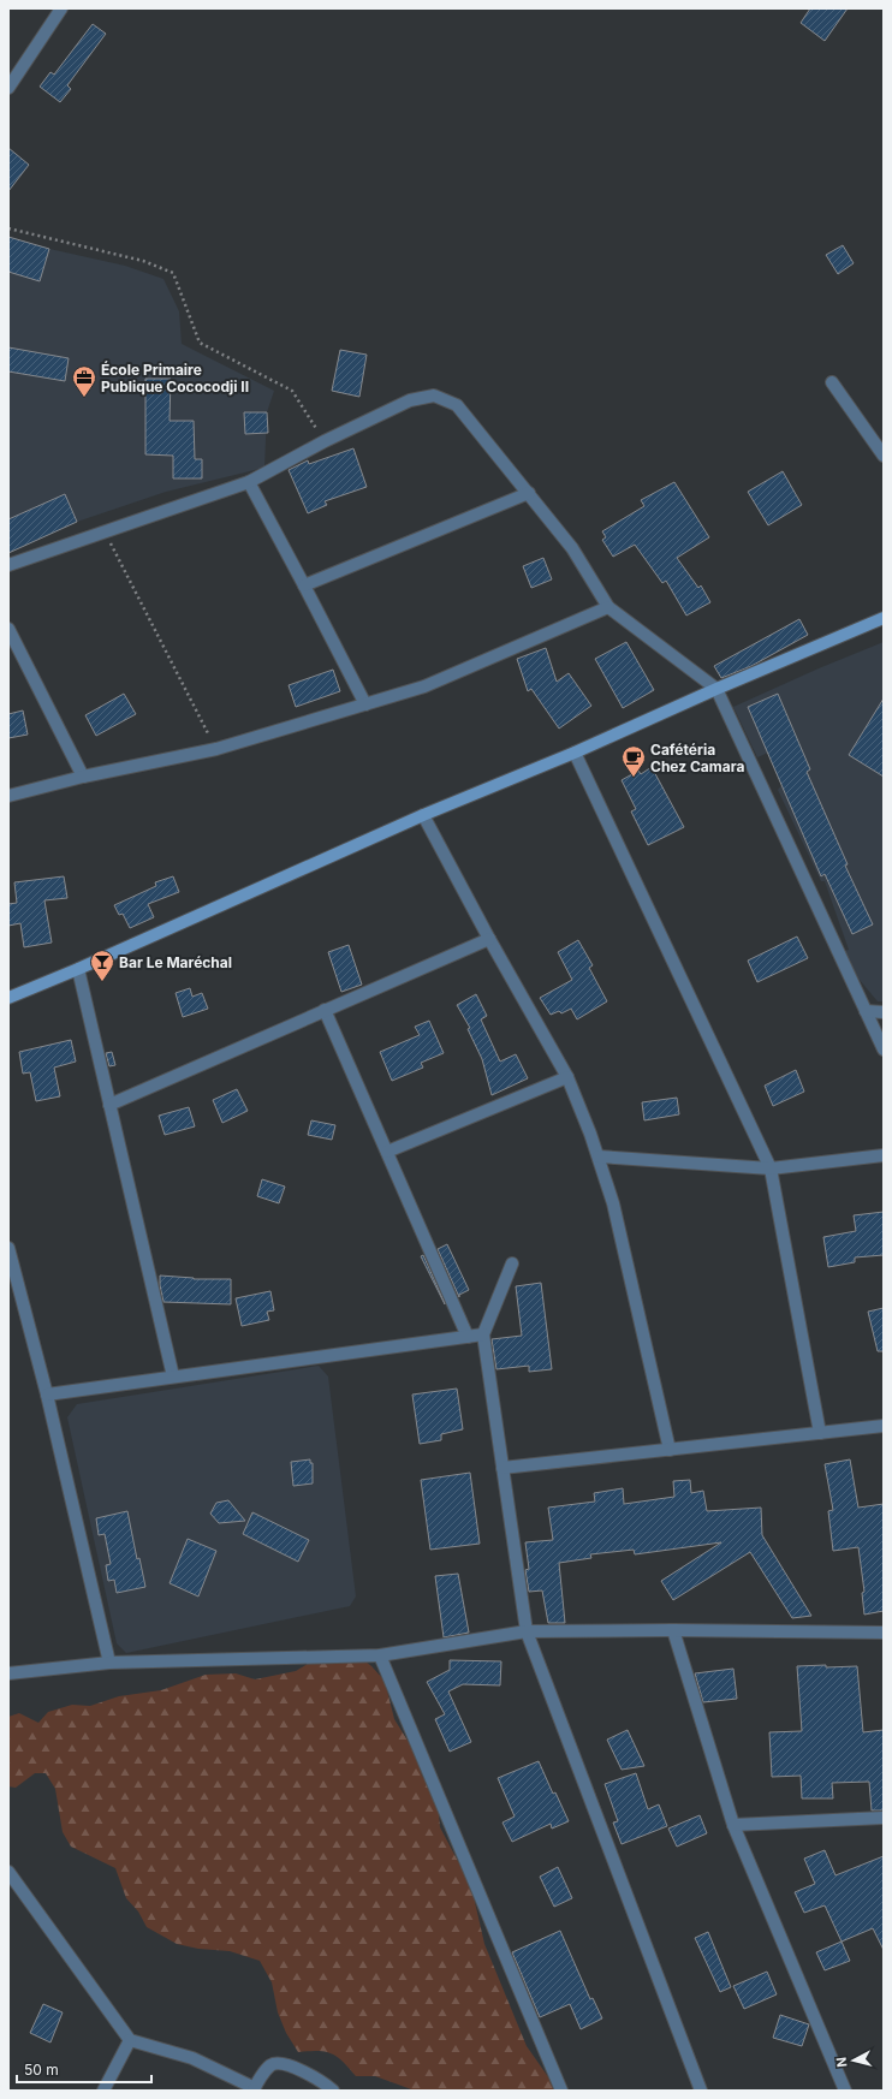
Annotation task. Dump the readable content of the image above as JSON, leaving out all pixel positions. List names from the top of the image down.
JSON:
{
  "places": {
    "office": ["École Primaire Publique Cococodji II"],
    "cafe": ["Cafétéria Chez Camara"],
    "bar": ["Bar Le Maréchal"]
  },
  "scale_bar": "50 m",
  "north": "left"
}
